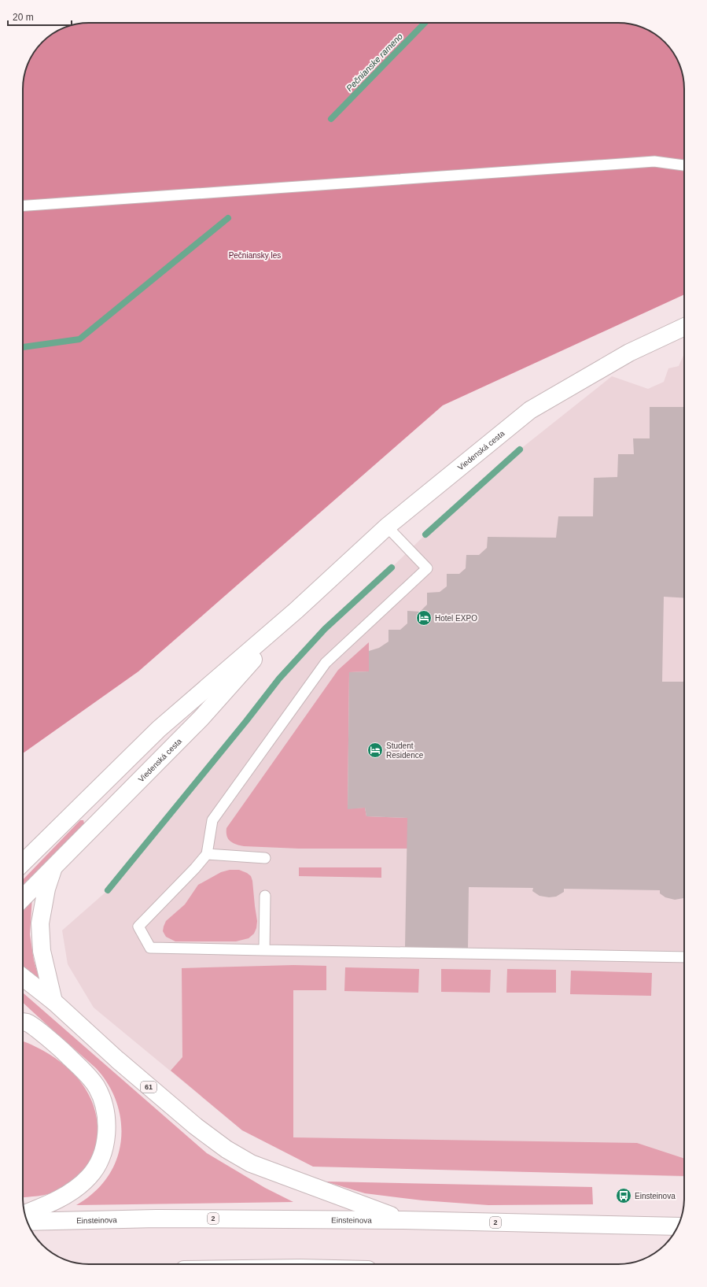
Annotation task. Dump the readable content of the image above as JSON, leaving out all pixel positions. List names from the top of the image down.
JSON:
{
  "streets": {
    "main road": [
      "Viedenská cesta",
      "61",
      "2",
      "Einsteinova"
    ]
  },
  "crossings": [
    ["61", "Einsteinova"]
  ],
  "water": ["Pečnianske rameno"],
  "parks": ["Pečniansky les"],
  "places": {
    "hotel": ["Hotel EXPO", "Student Residence"],
    "bus stop": ["Einsteinova"]
  },
  "scale_bar": "20 m"
}
